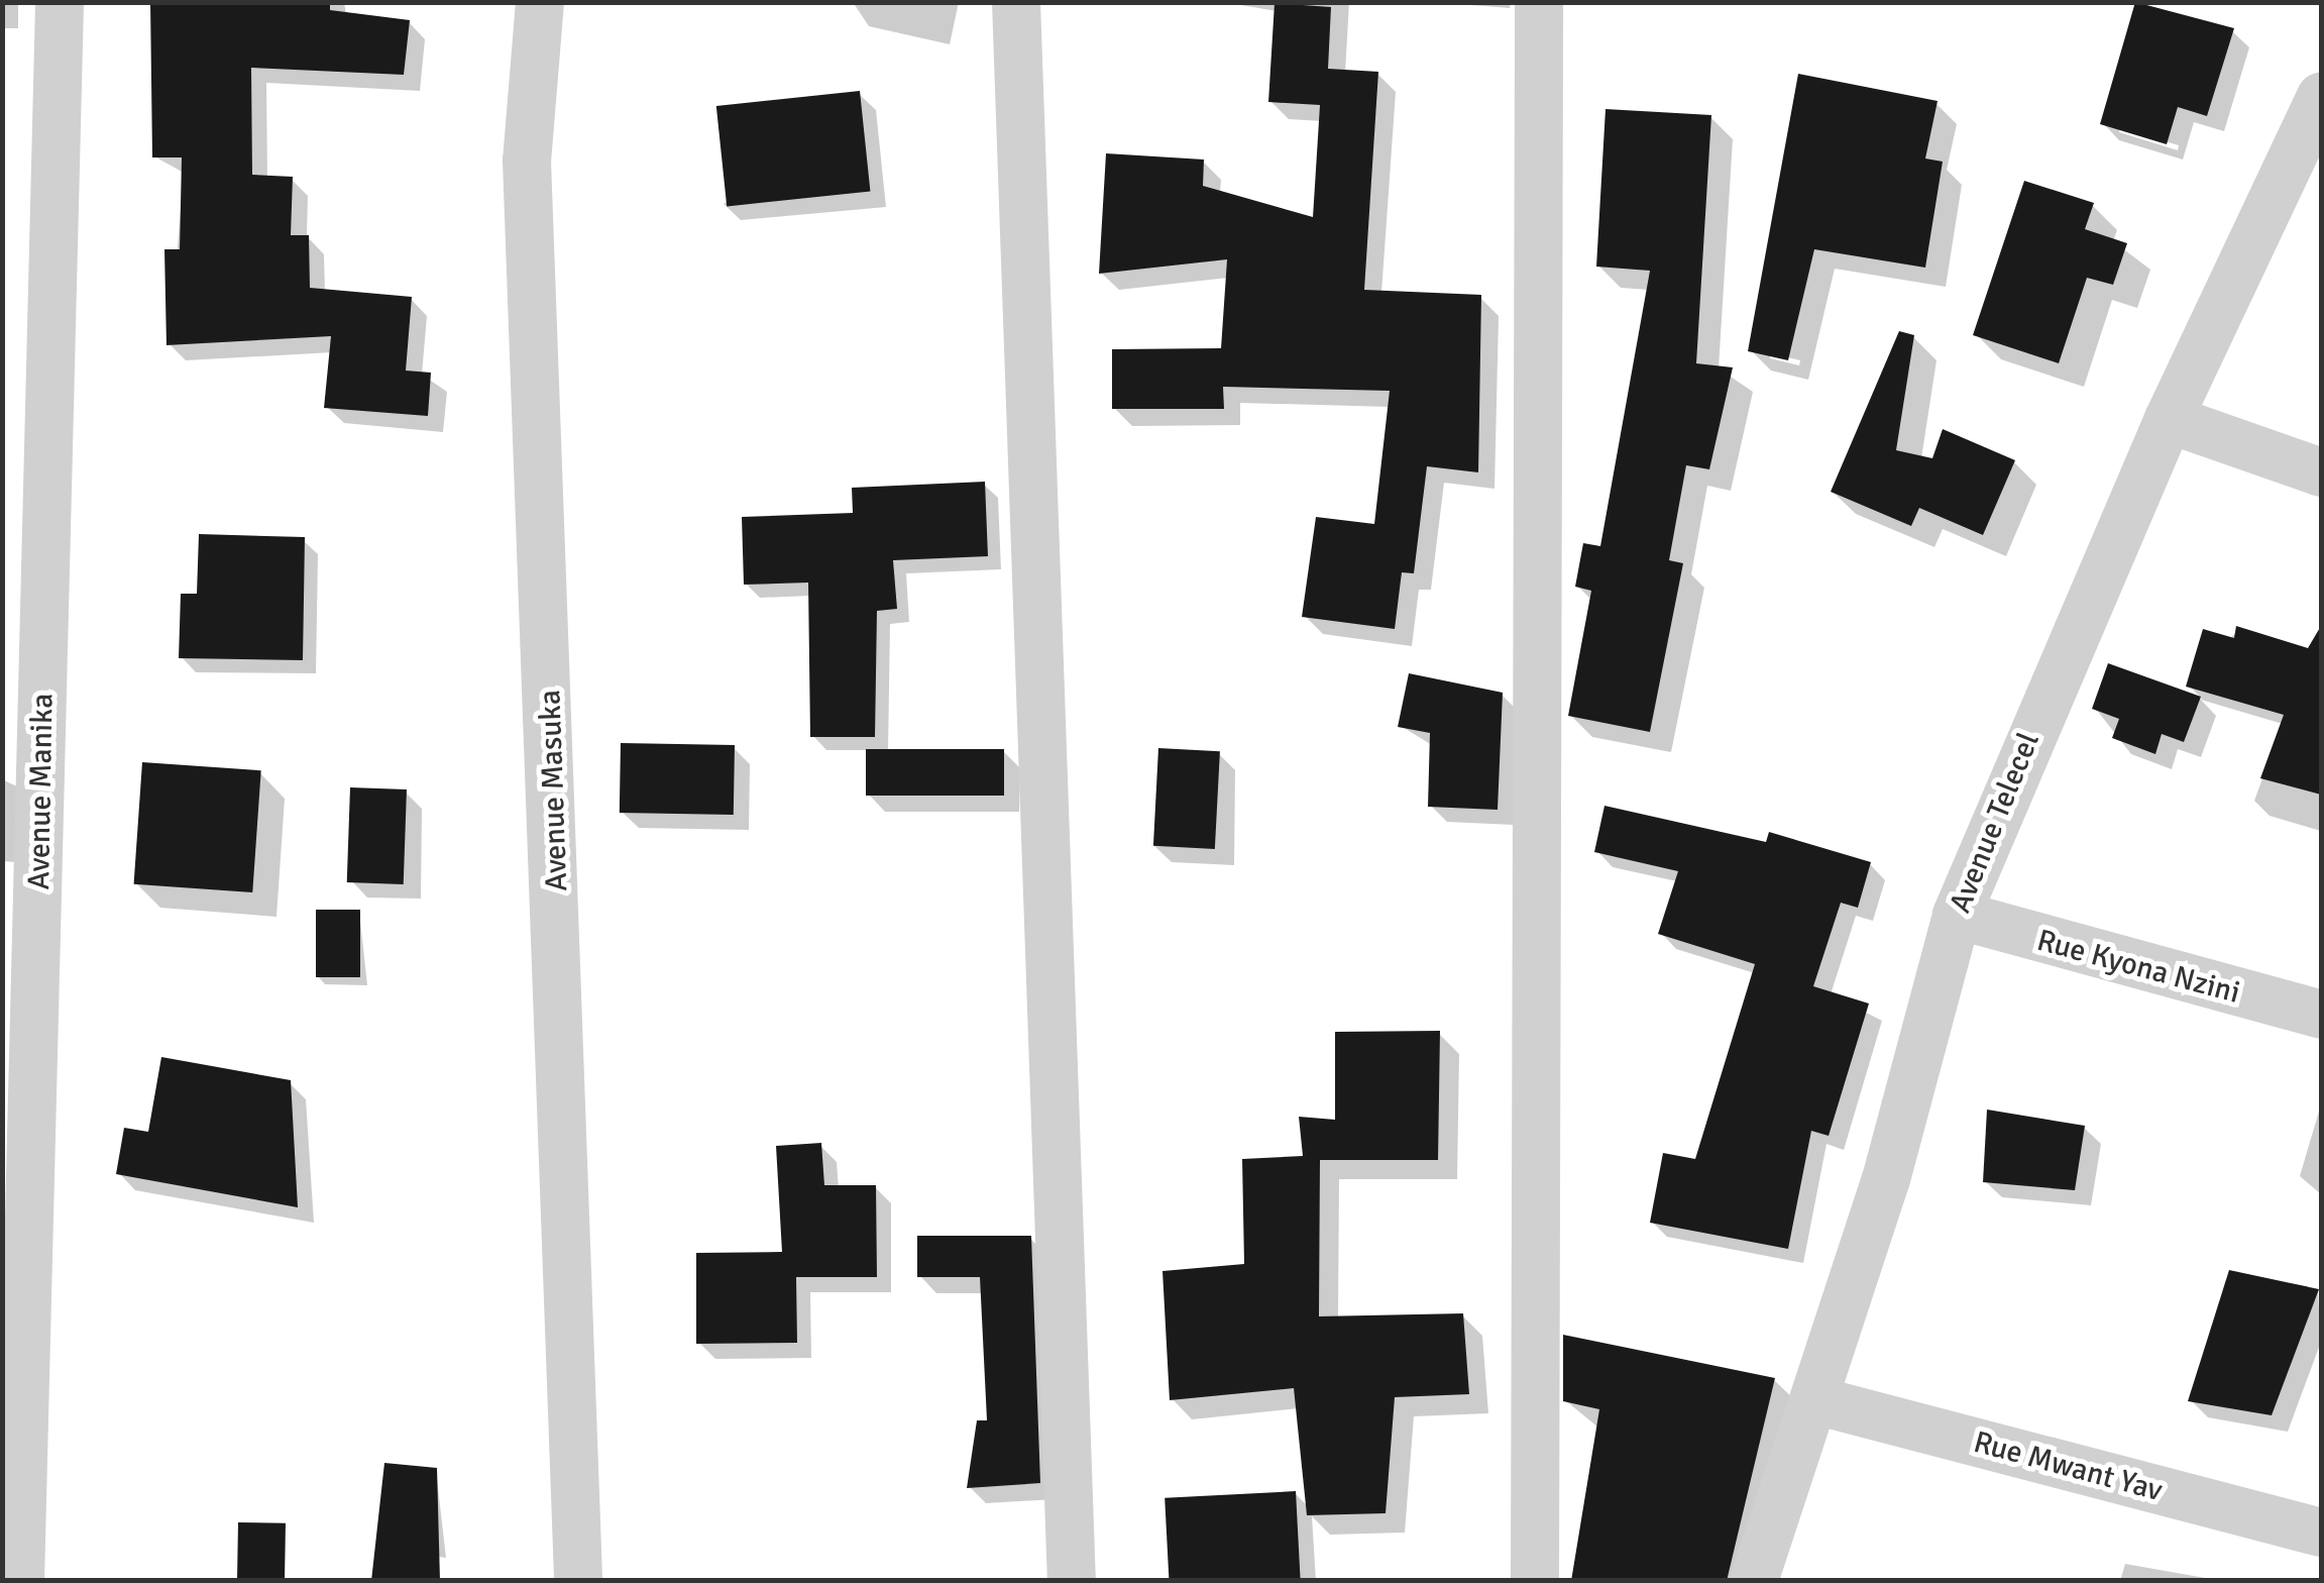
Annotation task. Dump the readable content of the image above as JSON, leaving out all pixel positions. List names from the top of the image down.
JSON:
{
  "streets": {
    "street": [
      "Avenue Masuka",
      "Avenue Manika",
      "Avenue Telecel",
      "Rue Kyona Nzini",
      "Rue Mwant Yav"
    ]
  },
  "crossings": [
    ["Avenue Telecel", "Rue Kyona Nzini"],
    ["Avenue Telecel", "Rue Mwant Yav"]
  ]
}
